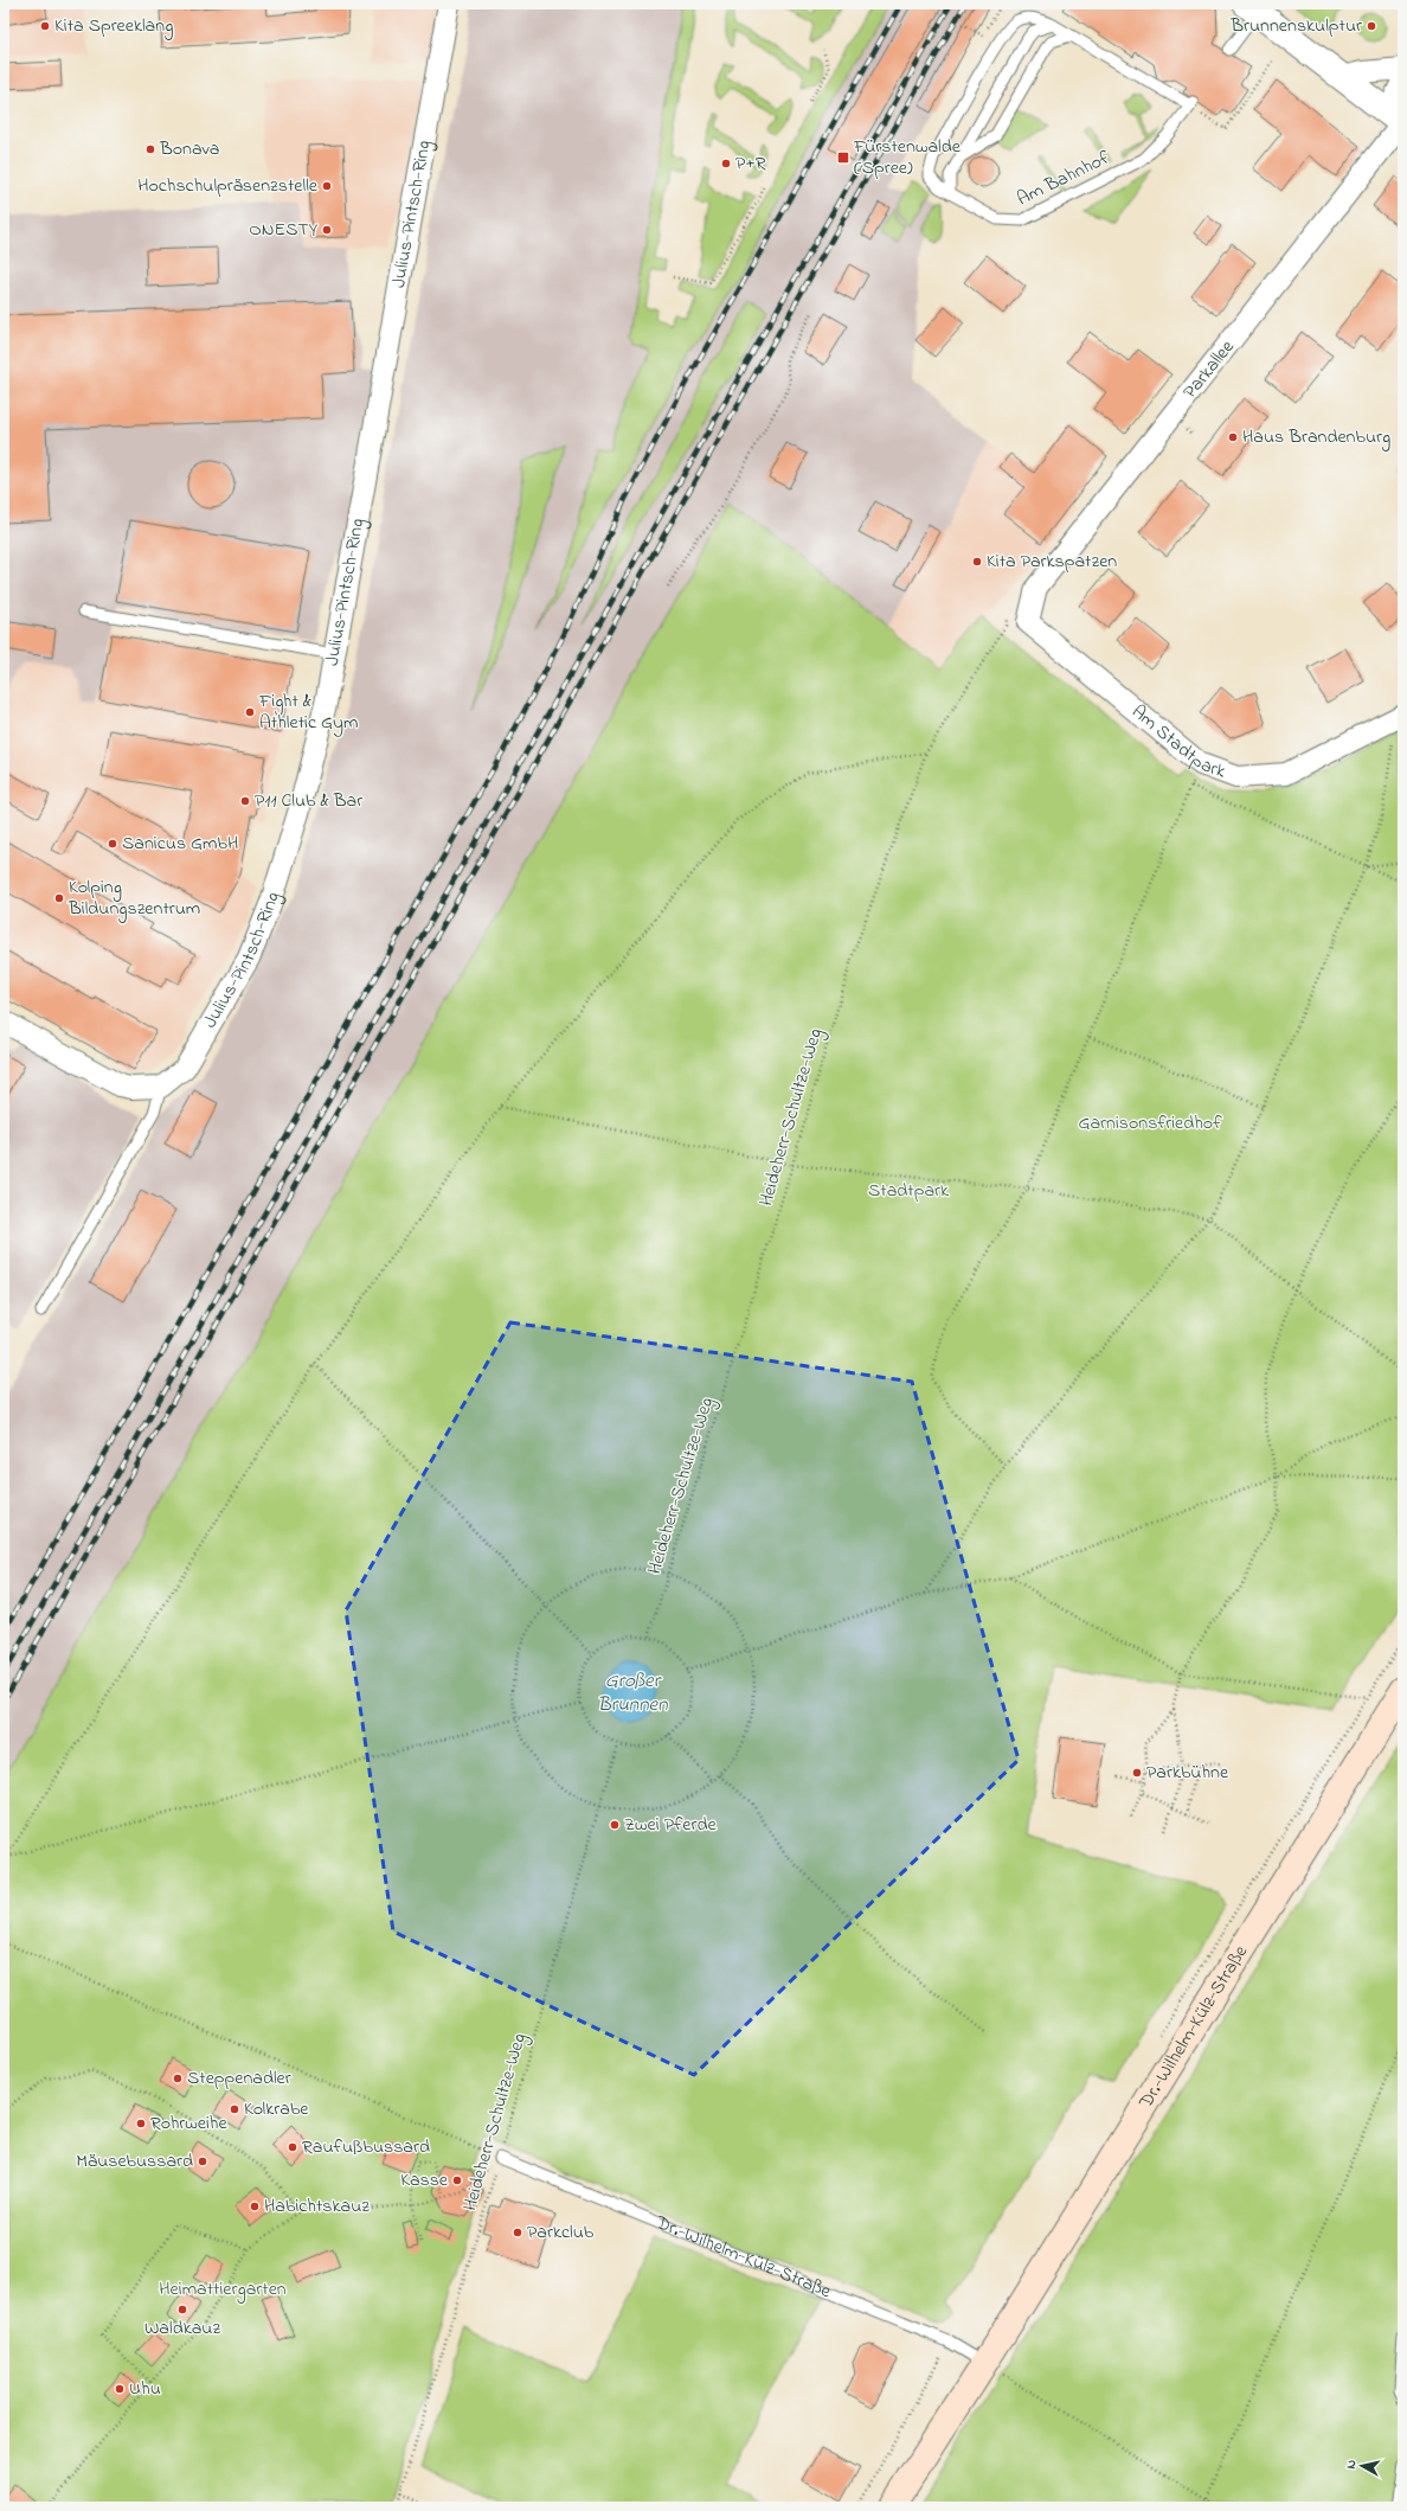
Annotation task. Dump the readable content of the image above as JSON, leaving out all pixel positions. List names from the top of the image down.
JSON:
{
  "streets": {
    "main road": ["Dr.-Wilhelm-Külz-Straße"],
    "street": ["Julius-Pintsch-Ring", "Parkallee", "Am Stadtpark"],
    "lane": ["Am Bahnhof"],
    "path": ["Heideherr-Schultze-Weg"]
  },
  "crossings": [
    ["Parkallee", "Am Stadtpark"],
    ["Heideherr-Schultze-Weg", "Dr.-Wilhelm-Külz-Straße"]
  ],
  "water": ["Großer Brunnen"],
  "parks": ["Garnisonsfriedhof", "Stadtpark", "Heimattiergarten"],
  "places": {
    "other": [
      "Kita Spreeklang",
      "Brunnenskulptur",
      "Bonava",
      "P+R",
      "Hochschulpräsenzstelle",
      "ONESTY",
      "Haus Brandenburg",
      "Kita Parkspatzen",
      "Fight & Athletic Gym",
      "P11 Club & Bar",
      "Sanicus GmbH",
      "Kolping Bildungszentrum",
      "Parkbühne",
      "Zwei Pferde",
      "Steppenadler",
      "Kolkrabe",
      "Rohrweihe",
      "Raufußbussard",
      "Mäusebussard",
      "Kasse",
      "Habichtskauz",
      "Parkclub",
      "Waldkauz",
      "Uhu"
    ],
    "transit": ["Fürstenwalde (Spree)"]
  },
  "north": "left"
}
